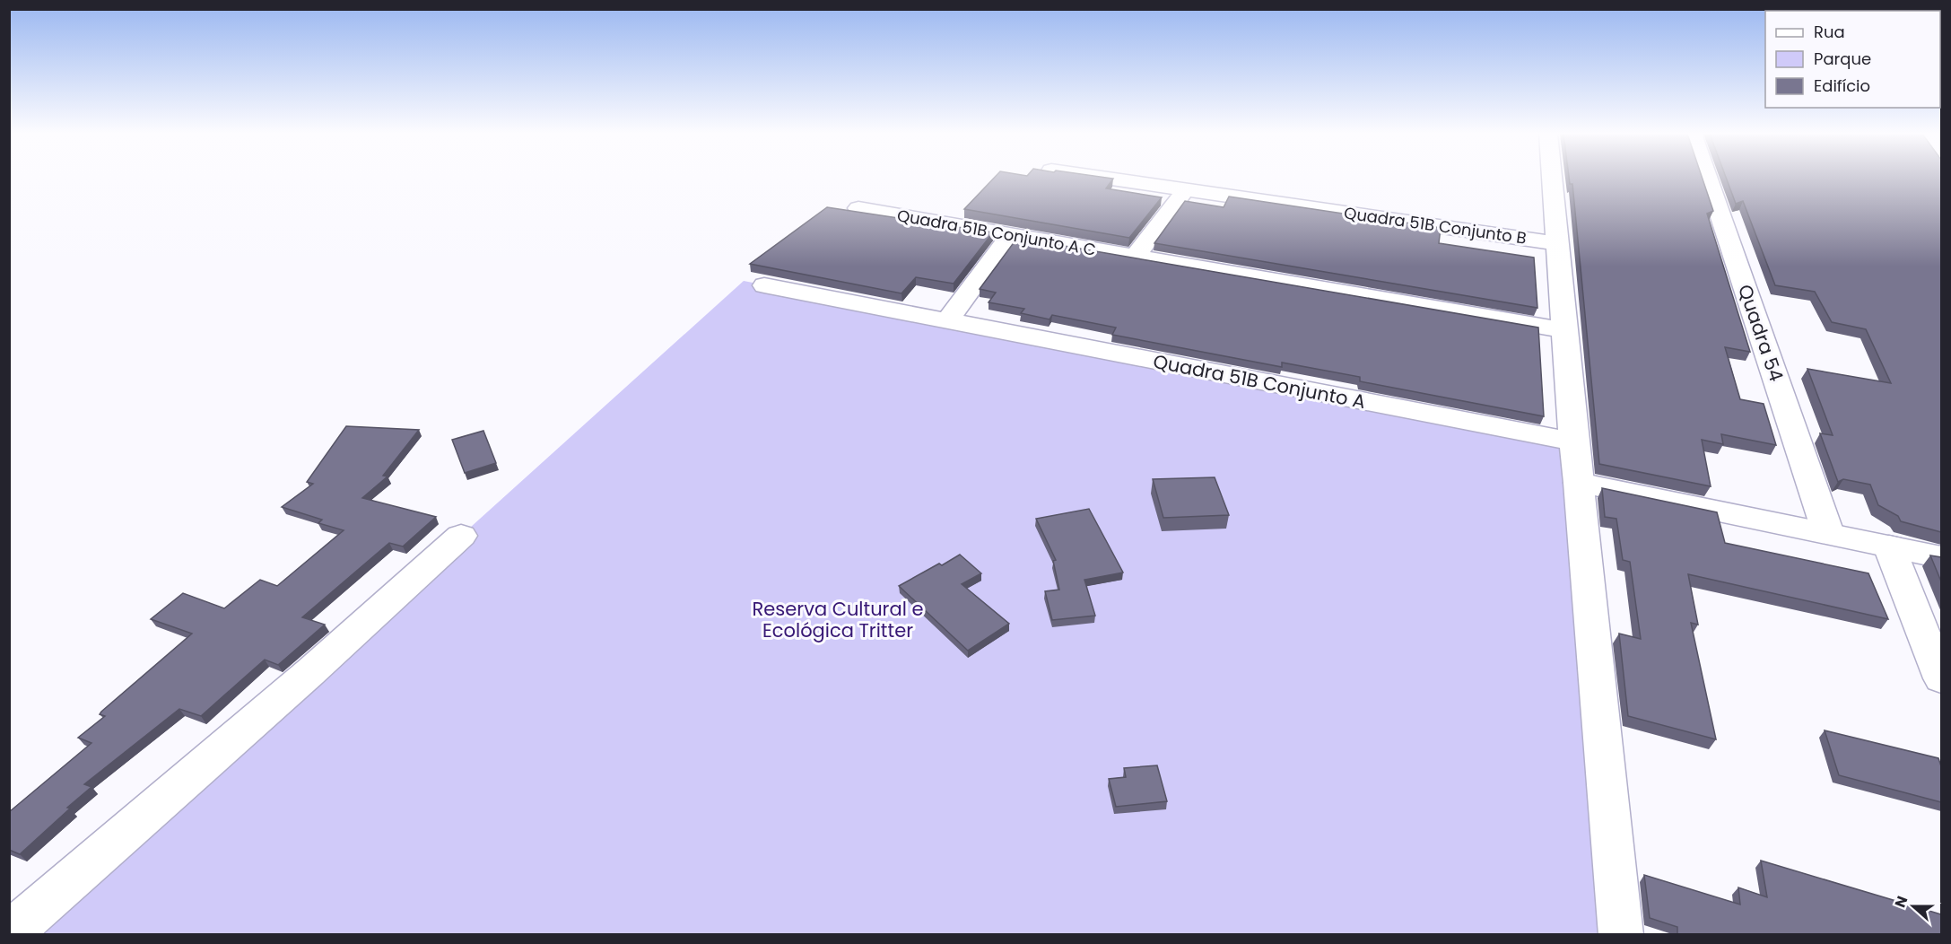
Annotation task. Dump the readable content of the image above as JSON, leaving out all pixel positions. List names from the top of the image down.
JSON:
{
  "streets": {
    "street": [
      "Quadra 51B Conjunto B",
      "Quadra 51B Conjunto A C",
      "Quadra 54",
      "Quadra 51B Conjunto A"
    ]
  },
  "parks": ["Reserva Cultural e Ecológica Tritter"],
  "legend": ["Rua", "Parque", "Edifício"],
  "north": "left"
}
